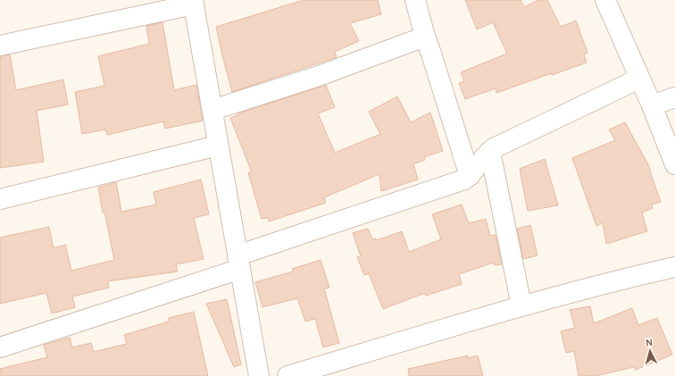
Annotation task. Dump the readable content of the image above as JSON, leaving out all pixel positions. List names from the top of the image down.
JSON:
{
  "north": "top"
}
